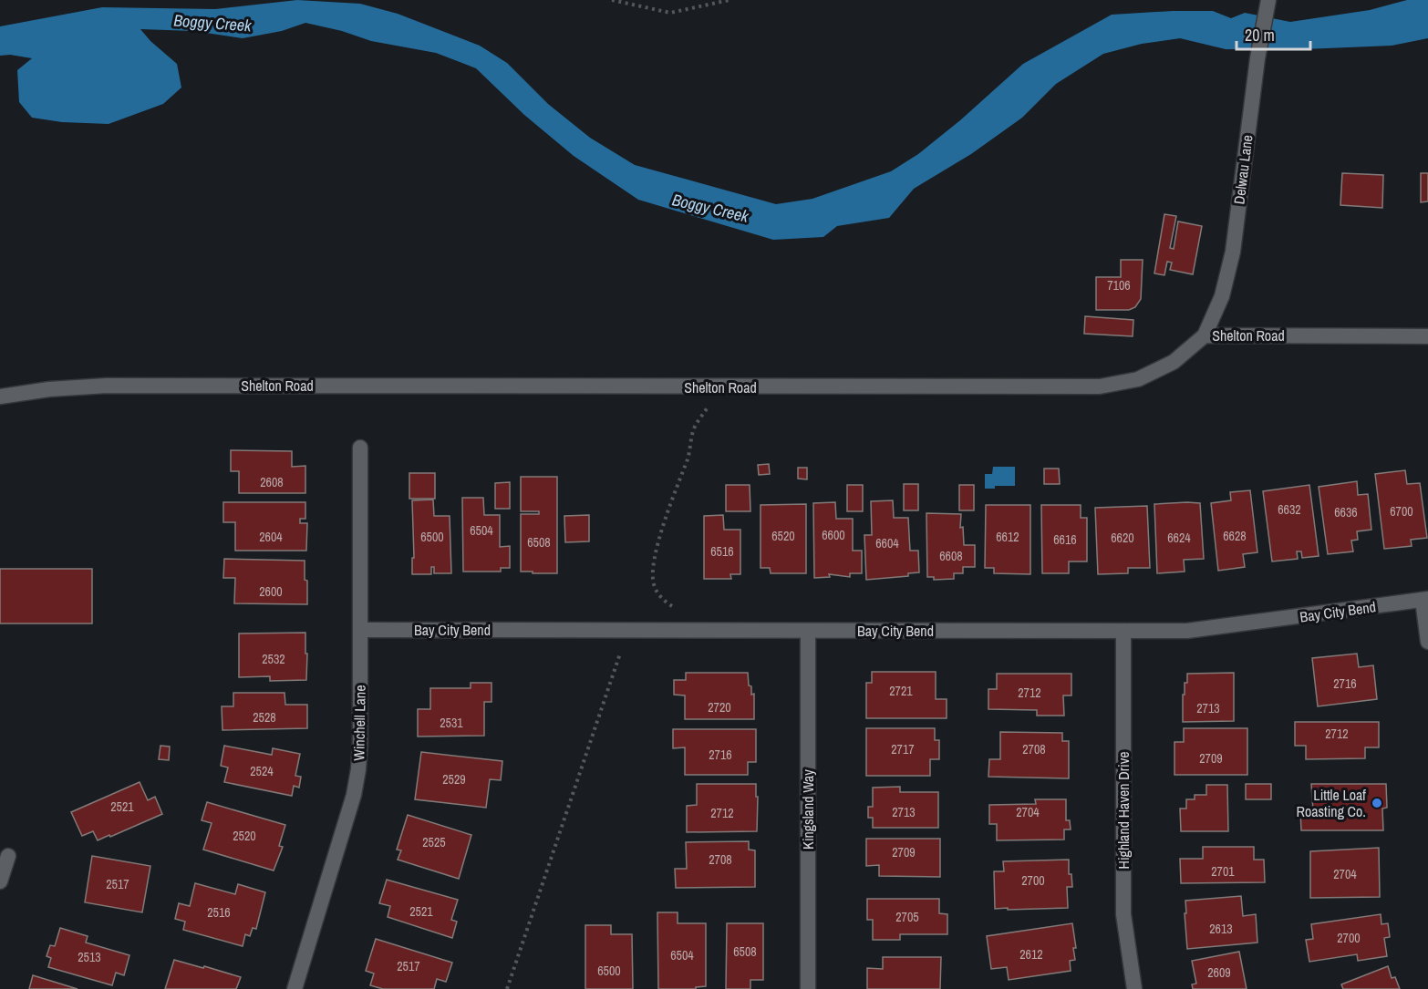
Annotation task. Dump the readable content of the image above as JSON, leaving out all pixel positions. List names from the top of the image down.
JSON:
{
  "streets": {
    "street": [
      "Delwau Lane",
      "Shelton Road",
      "Bay City Bend",
      "Winchell Lane",
      "Kingsland Way",
      "Highland Haven Drive"
    ]
  },
  "crossings": [
    ["Delwau Lane", "Shelton Road"],
    ["Bay City Bend", "Winchell Lane"],
    ["Bay City Bend", "Kingsland Way"],
    ["Bay City Bend", "Highland Haven Drive"]
  ],
  "water": ["Boggy Creek"],
  "places": ["Little Loaf Roasting Co."],
  "house_numbers": [
    "7106",
    "2608",
    "6632",
    "6700",
    "6636",
    "6504",
    "6600",
    "6520",
    "6628",
    "2604",
    "6500",
    "6612",
    "6620",
    "6624",
    "6616",
    "6508",
    "6604",
    "6516",
    "6608",
    "2600",
    "2532",
    "2716",
    "2721",
    "2712",
    "2720",
    "2713",
    "2528",
    "2531",
    "2712",
    "2717",
    "2708",
    "2716",
    "2709",
    "2524",
    "2529",
    "2521",
    "2713",
    "2704",
    "2712",
    "2520",
    "2525",
    "2709",
    "2708",
    "2701",
    "2704",
    "2700",
    "2517",
    "2521",
    "2516",
    "2705",
    "2613",
    "2700",
    "6508",
    "2612",
    "6504",
    "2513",
    "2517",
    "6500",
    "2609"
  ],
  "scale_bar": "20 m"
}
